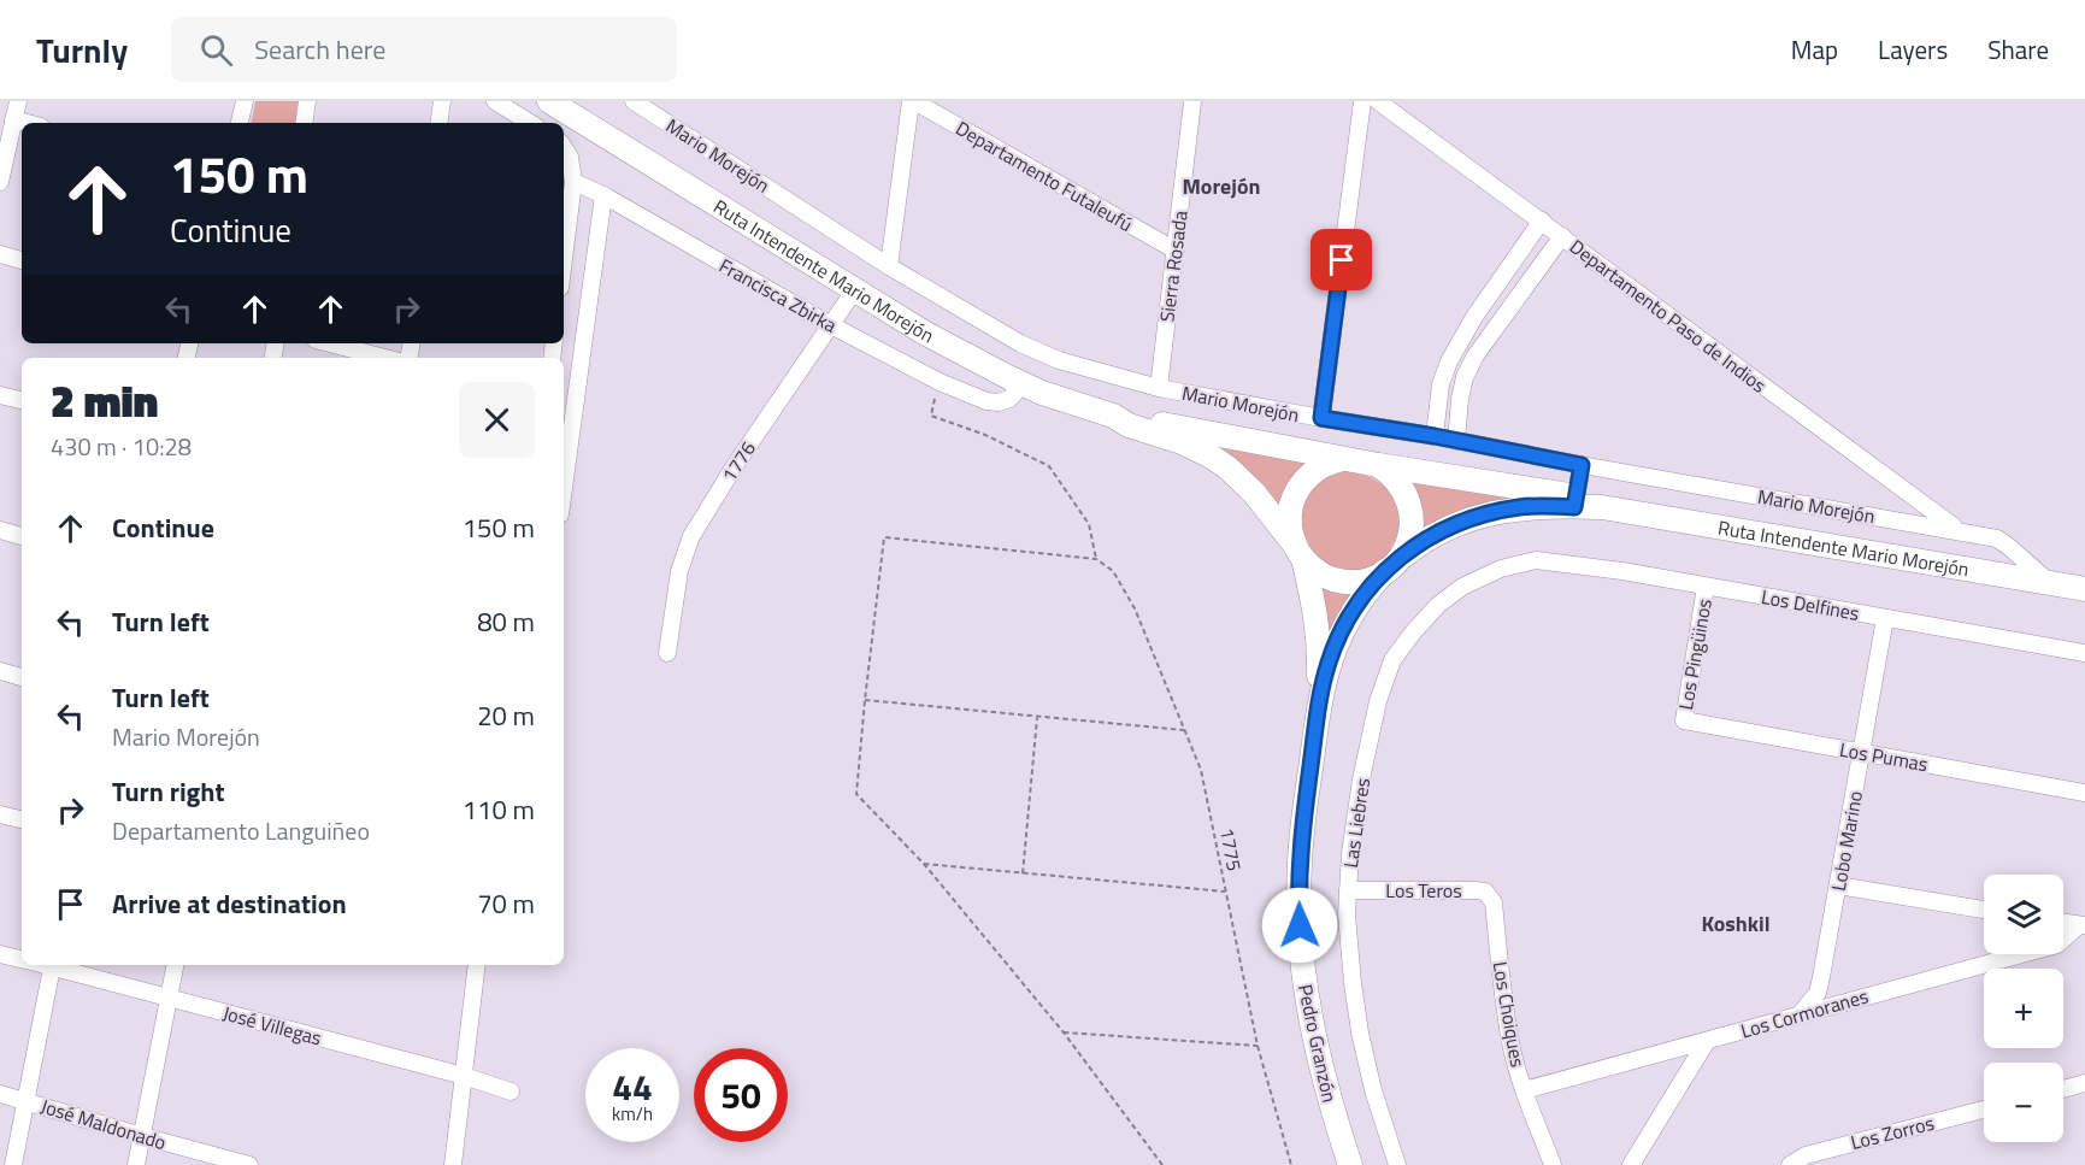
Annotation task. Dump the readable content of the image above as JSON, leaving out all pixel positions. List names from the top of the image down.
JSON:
{
  "streets": {
    "main road": ["Ruta Intendente Mario Morejón", "Pedro Granzón"],
    "street": [
      "Mario Morejón",
      "Departamento Futaleufú",
      "Sierra Rosada",
      "Francisca Zbirka",
      "Departamento Paso de Indios",
      "1776",
      "Los Delfines",
      "Los Pingüinos",
      "Los Pumas",
      "Las Liebres",
      "Lobo Marino",
      "Los Teros",
      "Los Cormoranes",
      "Los Choiques",
      "José Villegas",
      "José Maldonado",
      "Los Zorros"
    ],
    "path": ["1775"]
  },
  "crossings": [
    ["Mario Morejón", "Sierra Rosada"],
    ["Mario Morejón", "Ruta Intendente Mario Morejón"],
    ["Mario Morejón", "Departamento Paso de Indios"],
    ["Departamento Futaleufú", "Sierra Rosada"],
    ["Ruta Intendente Mario Morejón", "Francisca Zbirka"],
    ["Ruta Intendente Mario Morejón", "1776"],
    ["Ruta Intendente Mario Morejón", "Pedro Granzón"],
    ["Francisca Zbirka", "1776"],
    ["Los Delfines", "Los Pingüinos"],
    ["Los Delfines", "Las Liebres"],
    ["Los Delfines", "Lobo Marino"],
    ["Los Pingüinos", "Los Pumas"],
    ["Los Pumas", "Lobo Marino"],
    ["Las Liebres", "Los Teros"],
    ["Lobo Marino", "Los Cormoranes"],
    ["Los Teros", "Los Choiques"],
    ["Los Cormoranes", "Los Choiques"]
  ],
  "districts": ["Morejón", "Koshkil"],
  "page": {
    "header": "Turnly",
    "search": "Search here",
    "nav": ["Map", "Layers", "Share"],
    "turn": ["150 m", "Continue"],
    "heading": ["2 min", "430 m · 10:28"],
    "list": [
      {
        "name": "Continue",
        "value": "150 m"
      },
      {
        "name": "Turn left",
        "value": "80 m"
      },
      {
        "name": "Turn left",
        "note": "Mario Morejón",
        "value": "20 m"
      },
      {
        "name": "Turn right",
        "note": "Departamento Languiñeo",
        "value": "110 m"
      },
      {
        "name": "Arrive at destination",
        "value": "70 m"
      }
    ],
    "map_buttons": ["+", "−"],
    "speed": "44 km/h",
    "limit": "50"
  }
}
